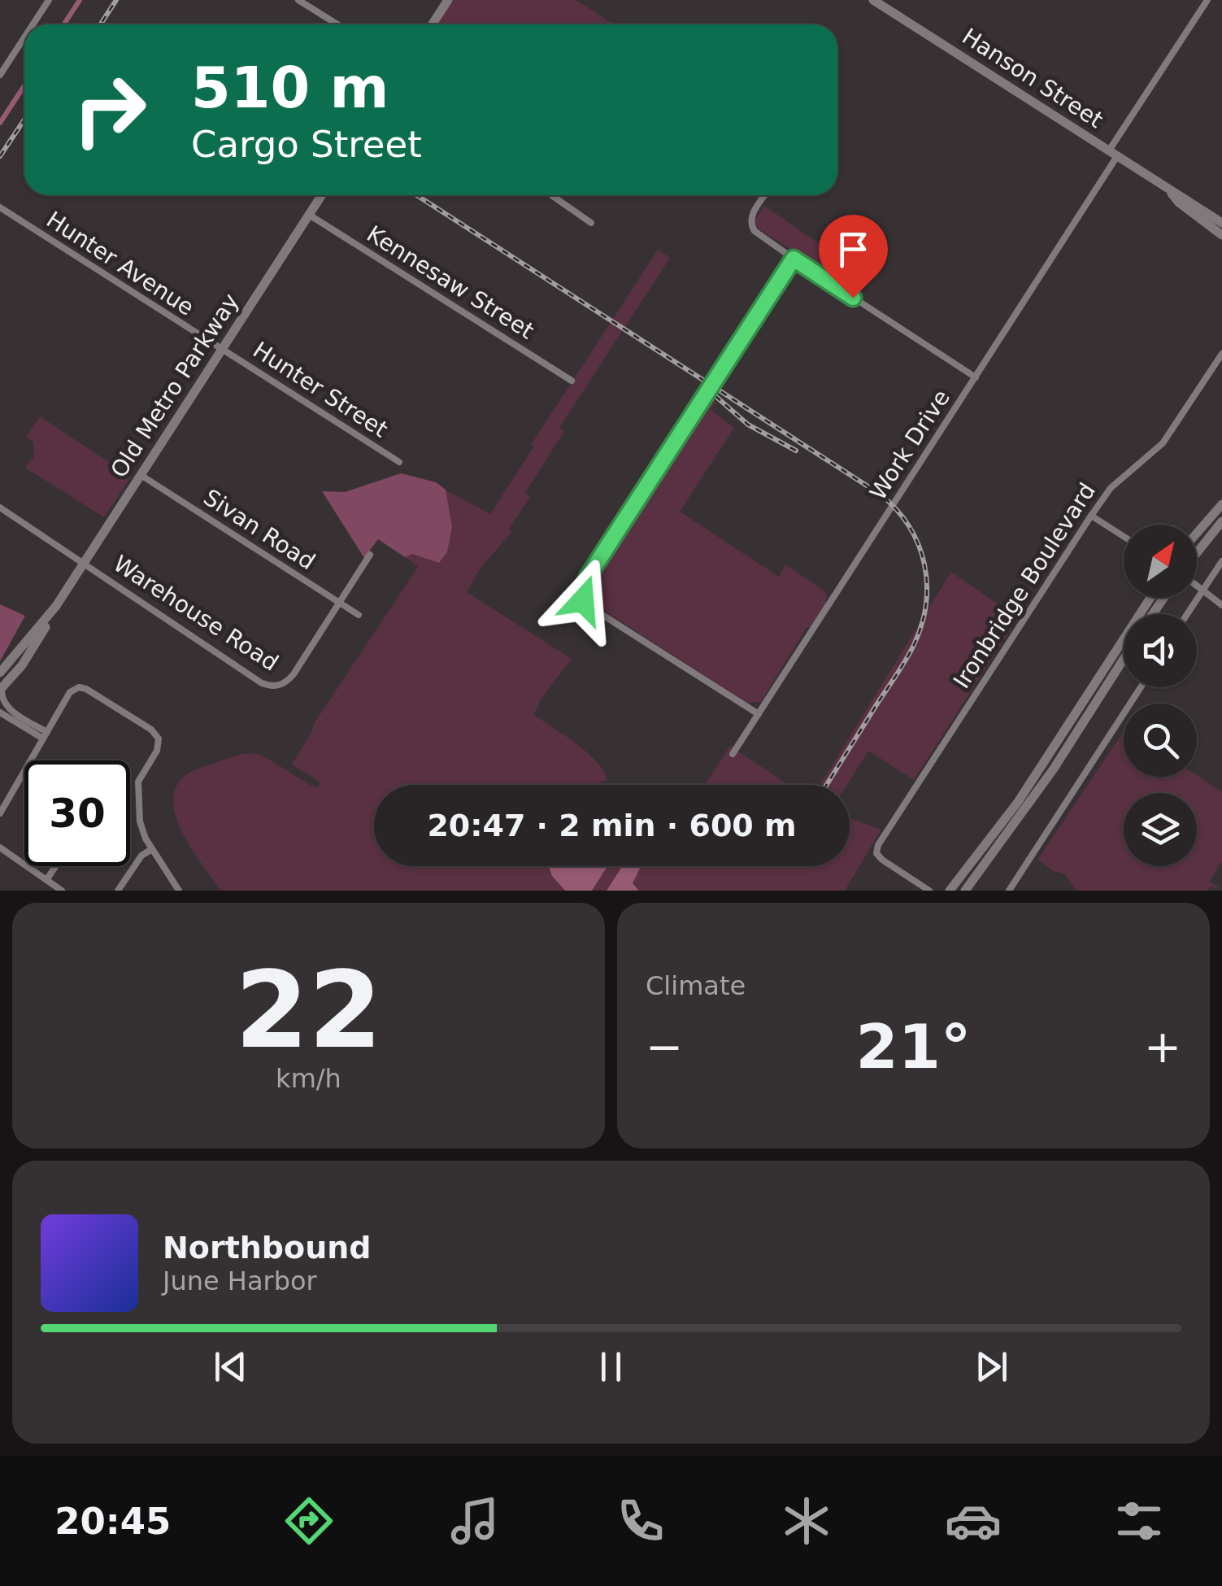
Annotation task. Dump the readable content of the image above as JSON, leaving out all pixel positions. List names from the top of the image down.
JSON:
{
  "streets": {
    "street": [
      "Hanson Street",
      "Hunter Avenue",
      "Kennesaw Street",
      "Old Metro Parkway",
      "Hunter Street",
      "Work Drive",
      "Sivan Road",
      "Ironbridge Boulevard",
      "Warehouse Road"
    ]
  },
  "crossings": [
    ["Hanson Street", "Work Drive"],
    ["Hunter Avenue", "Old Metro Parkway"],
    ["Hunter Avenue", "Hunter Street"],
    ["Kennesaw Street", "Old Metro Parkway"],
    ["Old Metro Parkway", "Hunter Street"],
    ["Old Metro Parkway", "Sivan Road"],
    ["Old Metro Parkway", "Warehouse Road"],
    ["Sivan Road", "Warehouse Road"]
  ],
  "north": "top right",
  "page": {
    "turn": ["510 m", "Cargo Street"],
    "limit": "30",
    "trip": "20:47 · 2 min · 600 m",
    "tile": [
      ["22", "km/h"],
      "Climate"
    ],
    "heat": ["−", "21°", "+"],
    "song": ["Northbound", "June Harbor"],
    "tabs": "20:45"
  }
}
